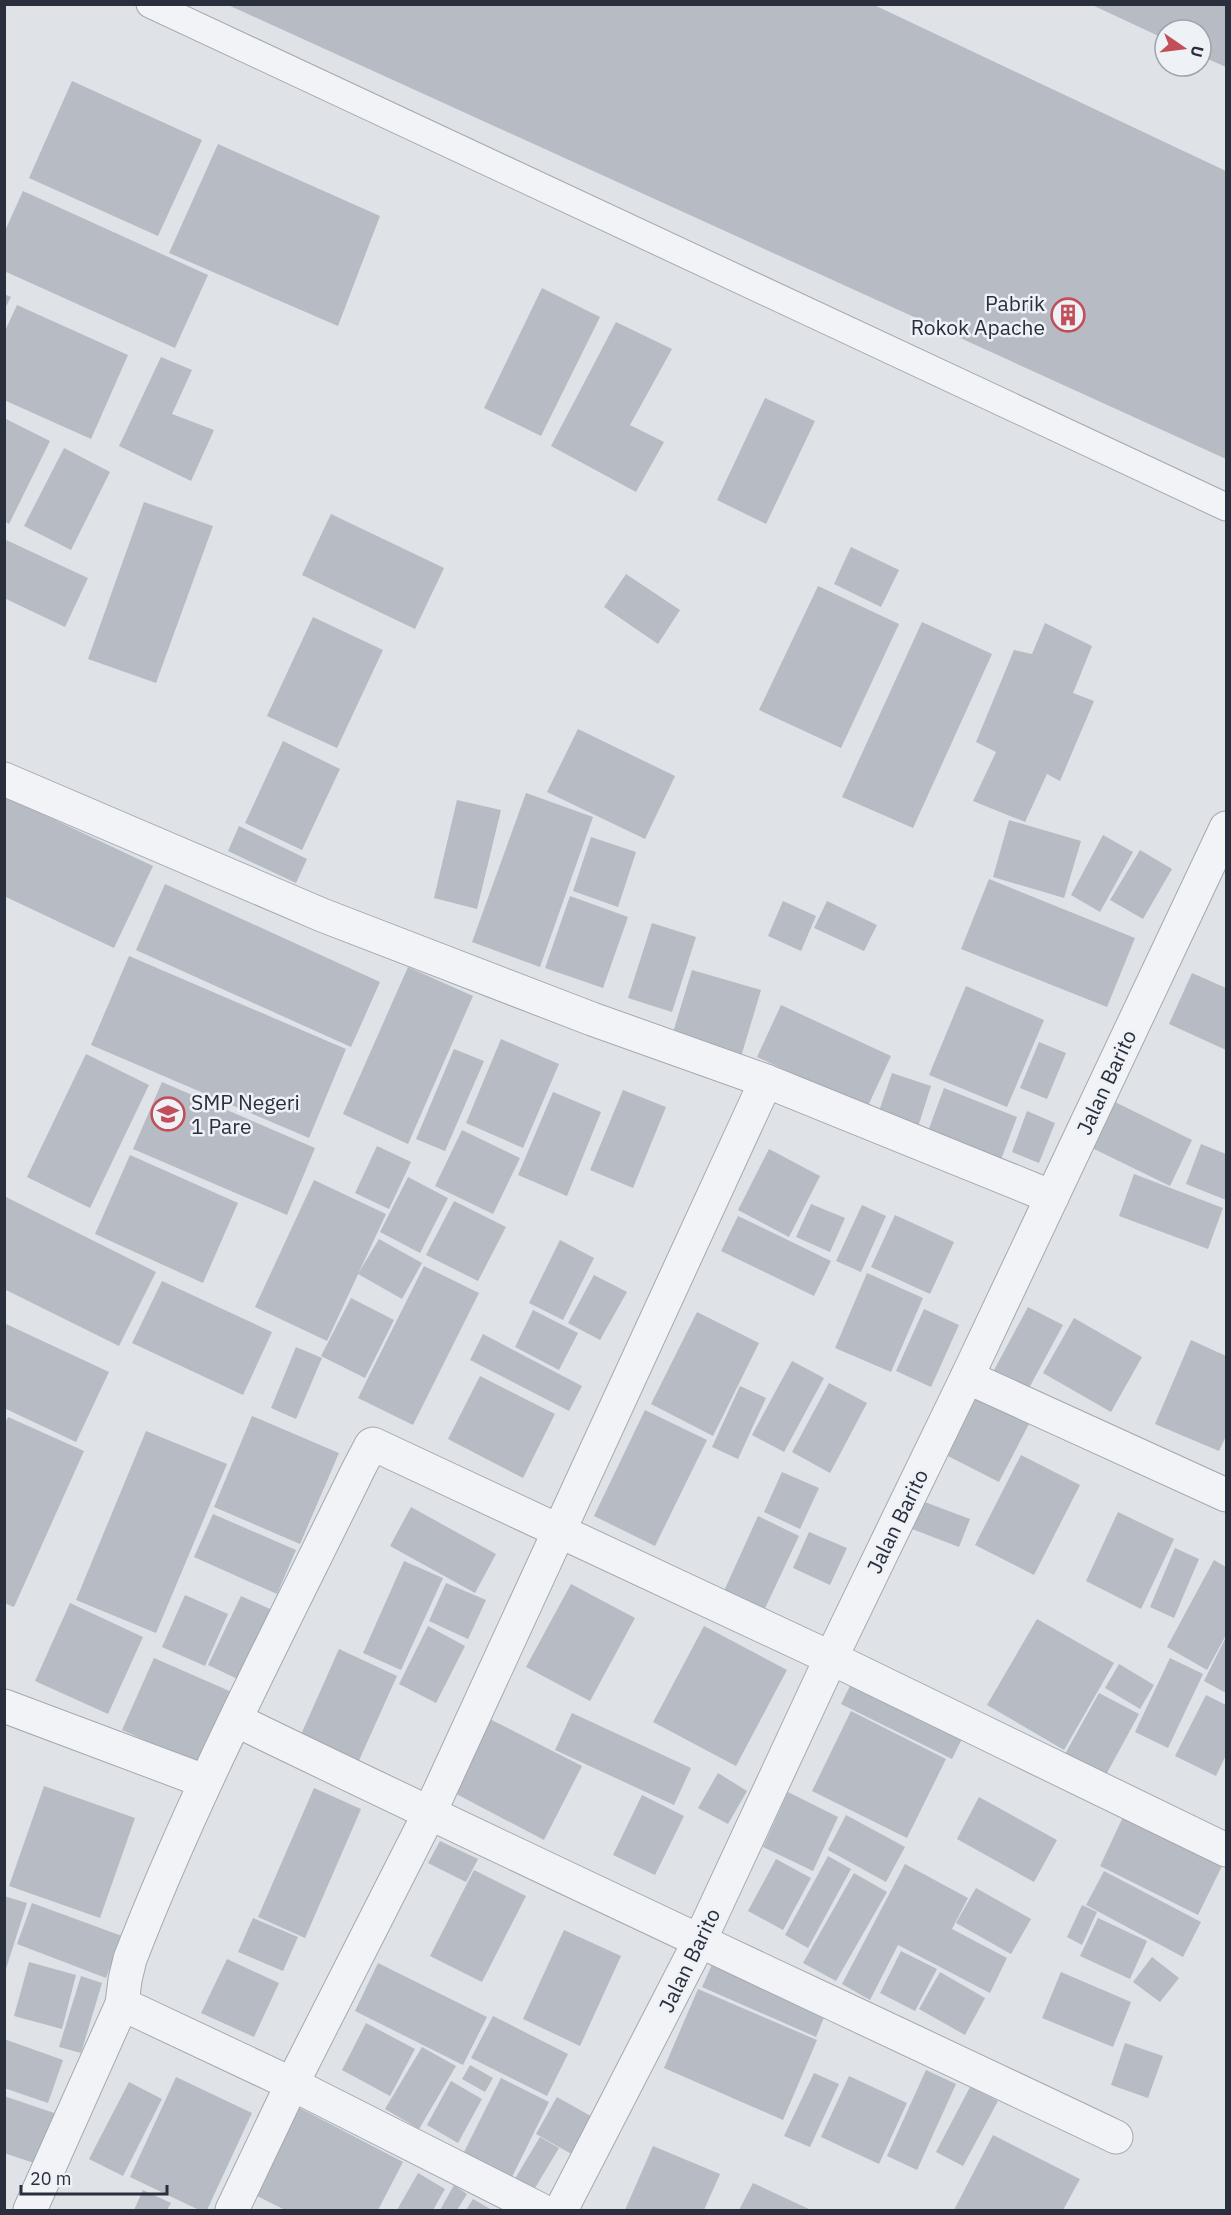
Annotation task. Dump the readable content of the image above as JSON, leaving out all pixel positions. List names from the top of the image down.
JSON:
{
  "streets": {
    "street": ["Jalan Barito"]
  },
  "places": {
    "building": ["Pabrik Rokok Apache"],
    "school or university": ["SMP Negeri 1 Pare"]
  },
  "scale_bar": "20 m",
  "north": "right"
}
